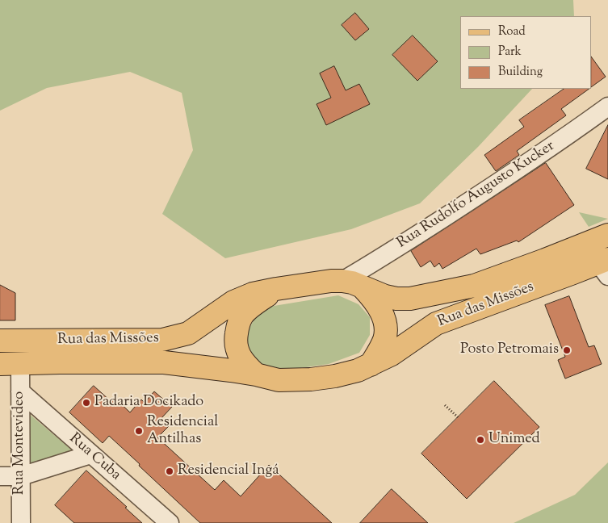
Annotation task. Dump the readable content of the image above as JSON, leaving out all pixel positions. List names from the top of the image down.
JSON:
{
  "streets": {
    "main road": ["Rua das Missões"],
    "street": ["Rua Rudolfo Augusto Kucker", "Rua Montevideo", "Rua Cuba"]
  },
  "crossings": [
    ["Rua Rudolfo Augusto Kucker", "Rua das Missões"],
    ["Rua das Missões", "Rua Montevideo"],
    ["Rua Montevideo", "Rua Cuba"]
  ],
  "places": [
    "Posto Petromais",
    "Padaria Docikado",
    "Residencial Antilhas",
    "Unimed",
    "Residencial Ingá"
  ],
  "legend": ["Road", "Park", "Building"]
}
